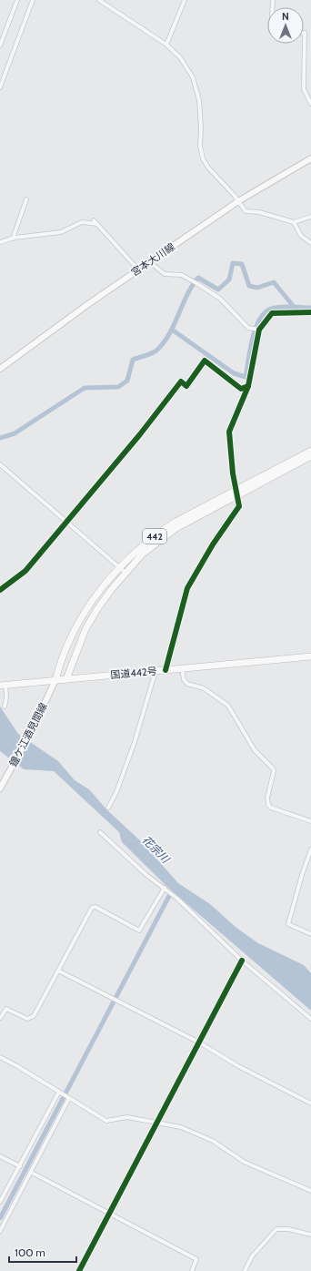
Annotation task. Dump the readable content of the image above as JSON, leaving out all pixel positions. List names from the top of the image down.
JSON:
{
  "streets": {
    "highway": ["442", "国道442号"],
    "main road": ["宮本大川線", "鐘ケ江酒見間線"]
  },
  "crossings": [
    ["442", "国道442号"],
    ["442", "鐘ケ江酒見間線"],
    ["国道442号", "鐘ケ江酒見間線"]
  ],
  "water": ["花宗川"],
  "scale_bar": "100 m",
  "north": "top"
}
